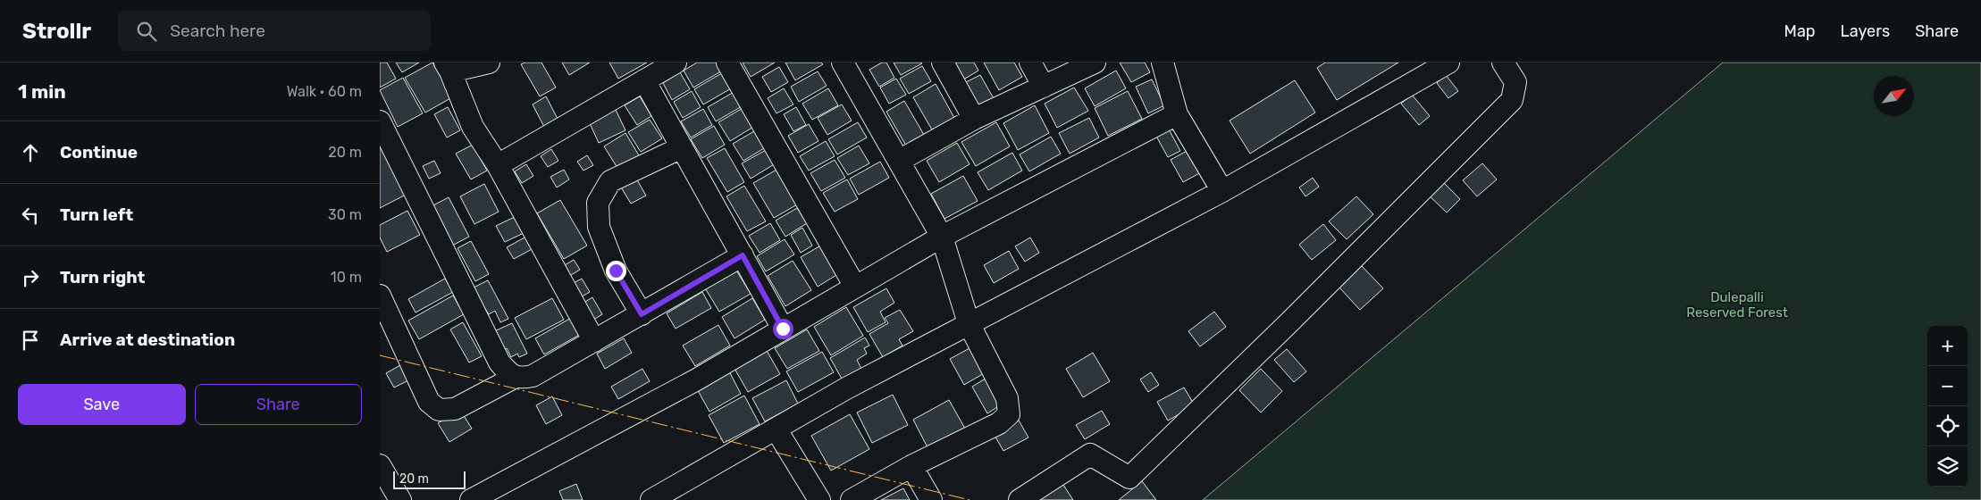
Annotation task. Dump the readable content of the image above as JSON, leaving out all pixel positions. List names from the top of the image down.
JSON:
{
  "parks": ["Dulepalli Reserved Forest"],
  "scale_bar": "20 m",
  "north": "top right",
  "page": {
    "header": "Strollr",
    "search": "Search here",
    "nav": ["Map", "Layers", "Share"],
    "heading": ["1 min", "Walk · 60 m"],
    "list": [
      ["Continue", "20 m"],
      ["Turn left", "30 m"],
      ["Turn right", "10 m"],
      "Arrive at destination"
    ],
    "map_buttons": ["+", "−"],
    "buttons": ["Save", "Share"],
    "scale": "20 m"
  }
}
